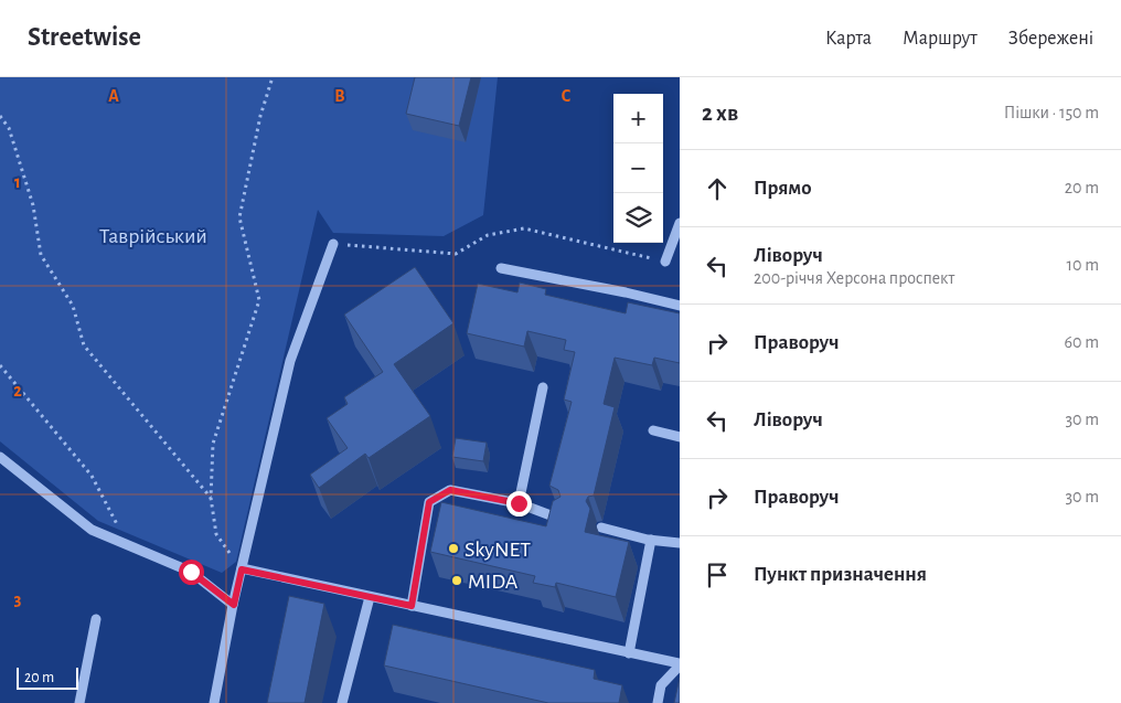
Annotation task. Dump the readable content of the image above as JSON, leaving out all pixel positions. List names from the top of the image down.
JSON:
{
  "parks": ["Таврійський"],
  "places": ["SkyNET", "MIDA"],
  "scale_bar": "20 m",
  "page": {
    "header": "Streetwise",
    "nav": ["Карта", "Маршрут", "Збережені"],
    "heading": ["2 хв", "Пішки · 150 m"],
    "map_buttons": ["+", "−"],
    "list": [
      ["Прямо", "20 m"],
      ["Ліворуч", "200-річчя Херсона проспект", "10 m"],
      ["Праворуч", "60 m"],
      ["Ліворуч", "30 m"],
      ["Праворуч", "30 m"],
      "Пункт призначення"
    ],
    "scale": "20 m"
  },
  "grid": {
    "columns": ["A", "B", "C"],
    "rows": ["1", "2", "3"]
  }
}
